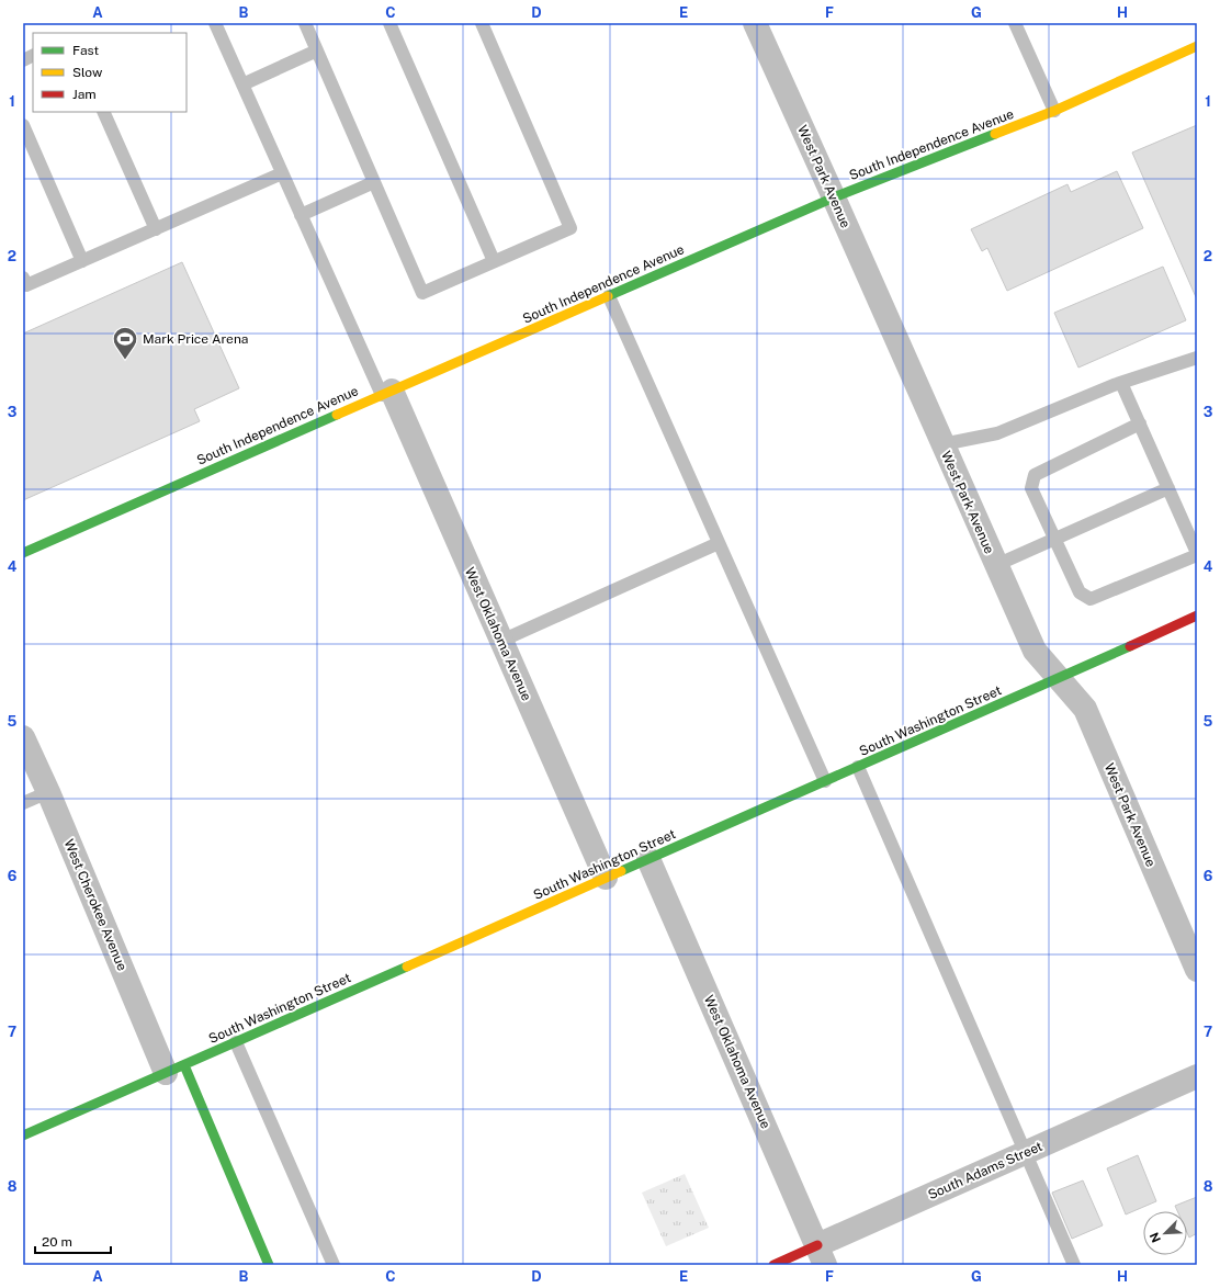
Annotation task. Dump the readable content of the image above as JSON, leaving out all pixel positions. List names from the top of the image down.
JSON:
{
  "streets": {
    "street": [
      "South Independence Avenue",
      "West Park Avenue",
      "West Oklahoma Avenue",
      "South Washington Street",
      "West Cherokee Avenue",
      "South Adams Street"
    ]
  },
  "crossings": [
    ["South Independence Avenue", "West Park Avenue"],
    ["South Independence Avenue", "West Oklahoma Avenue"],
    ["West Park Avenue", "South Washington Street"],
    ["West Oklahoma Avenue", "South Washington Street"],
    ["West Oklahoma Avenue", "South Adams Street"],
    ["South Washington Street", "West Cherokee Avenue"]
  ],
  "places": {
    "sports": ["Mark Price Arena"]
  },
  "legend": ["Fast", "Slow", "Jam"],
  "scale_bar": "20 m",
  "north": "bottom left",
  "grid": {
    "columns": [
      "A",
      "B",
      "C",
      "D",
      "E",
      "F",
      "G",
      "H"
    ],
    "rows": [
      "1",
      "2",
      "3",
      "4",
      "5",
      "6",
      "7",
      "8"
    ]
  }
}
